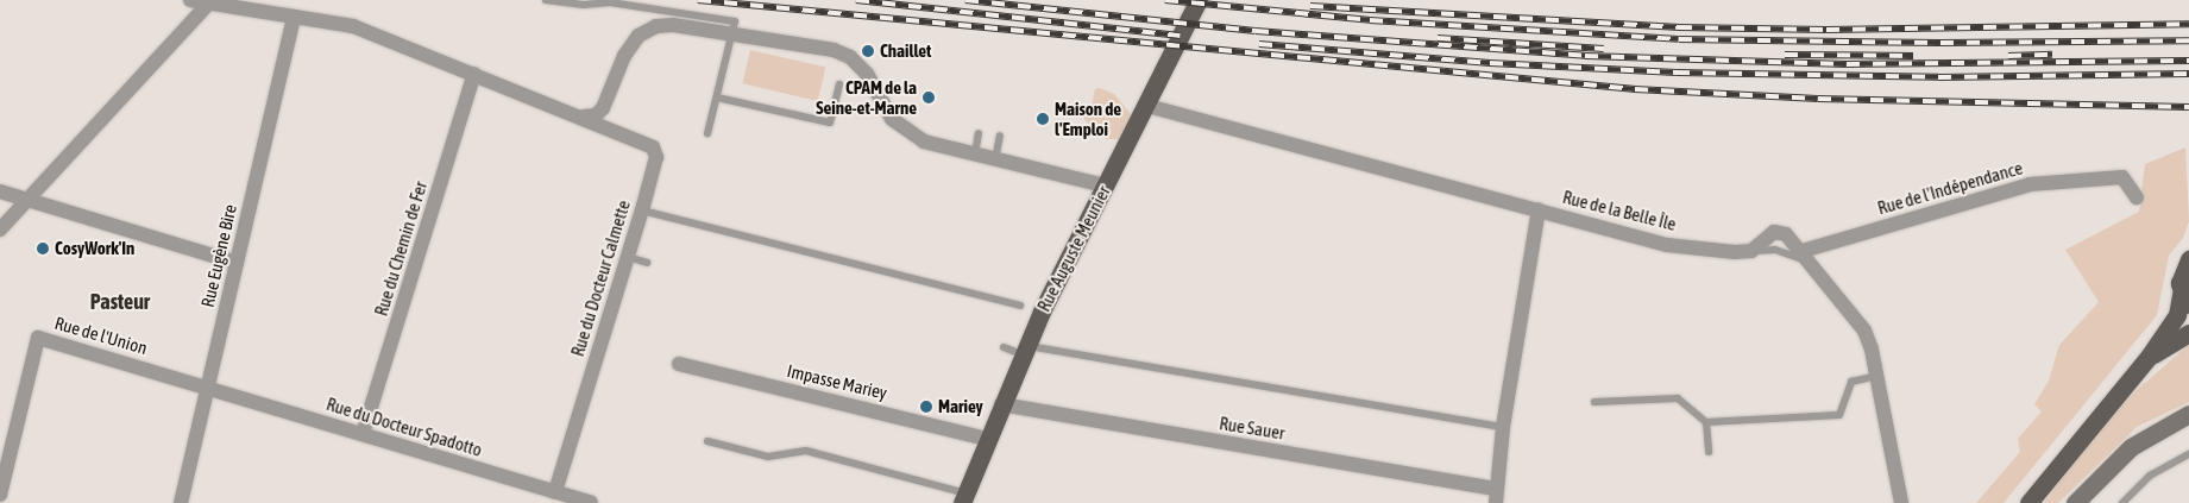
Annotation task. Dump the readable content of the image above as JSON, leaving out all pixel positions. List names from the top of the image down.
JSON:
{
  "streets": {
    "main road": ["Rue Auguste Meunier"],
    "street": [
      "Rue de l'Indépendance",
      "Rue de la Belle Île",
      "Rue du Chemin de Fer",
      "Rue Eugène Bire",
      "Rue du Docteur Calmette",
      "Rue de l'Union",
      "Impasse Mariey",
      "Rue du Docteur Spadotto",
      "Rue Sauer"
    ]
  },
  "crossings": [
    ["Rue de l'Indépendance", "Rue de la Belle Île"],
    ["Rue de la Belle Île", "Rue Auguste Meunier"],
    ["Rue du Chemin de Fer", "Rue du Docteur Calmette"],
    ["Rue du Chemin de Fer", "Rue du Docteur Spadotto"],
    ["Rue Auguste Meunier", "Impasse Mariey"],
    ["Rue Auguste Meunier", "Rue Sauer"],
    ["Rue Eugène Bire", "Rue du Docteur Calmette"],
    ["Rue Eugène Bire", "Rue de l'Union"],
    ["Rue Eugène Bire", "Rue du Docteur Spadotto"],
    ["Rue du Docteur Calmette", "Rue du Docteur Spadotto"],
    ["Rue de l'Union", "Rue du Docteur Spadotto"]
  ],
  "districts": ["Pasteur"],
  "places": [
    "Chaillet",
    "CPAM de la Seine-et-Marne",
    "Maison de l'Emploi",
    "CosyWork'In",
    "Mariey"
  ]
}
